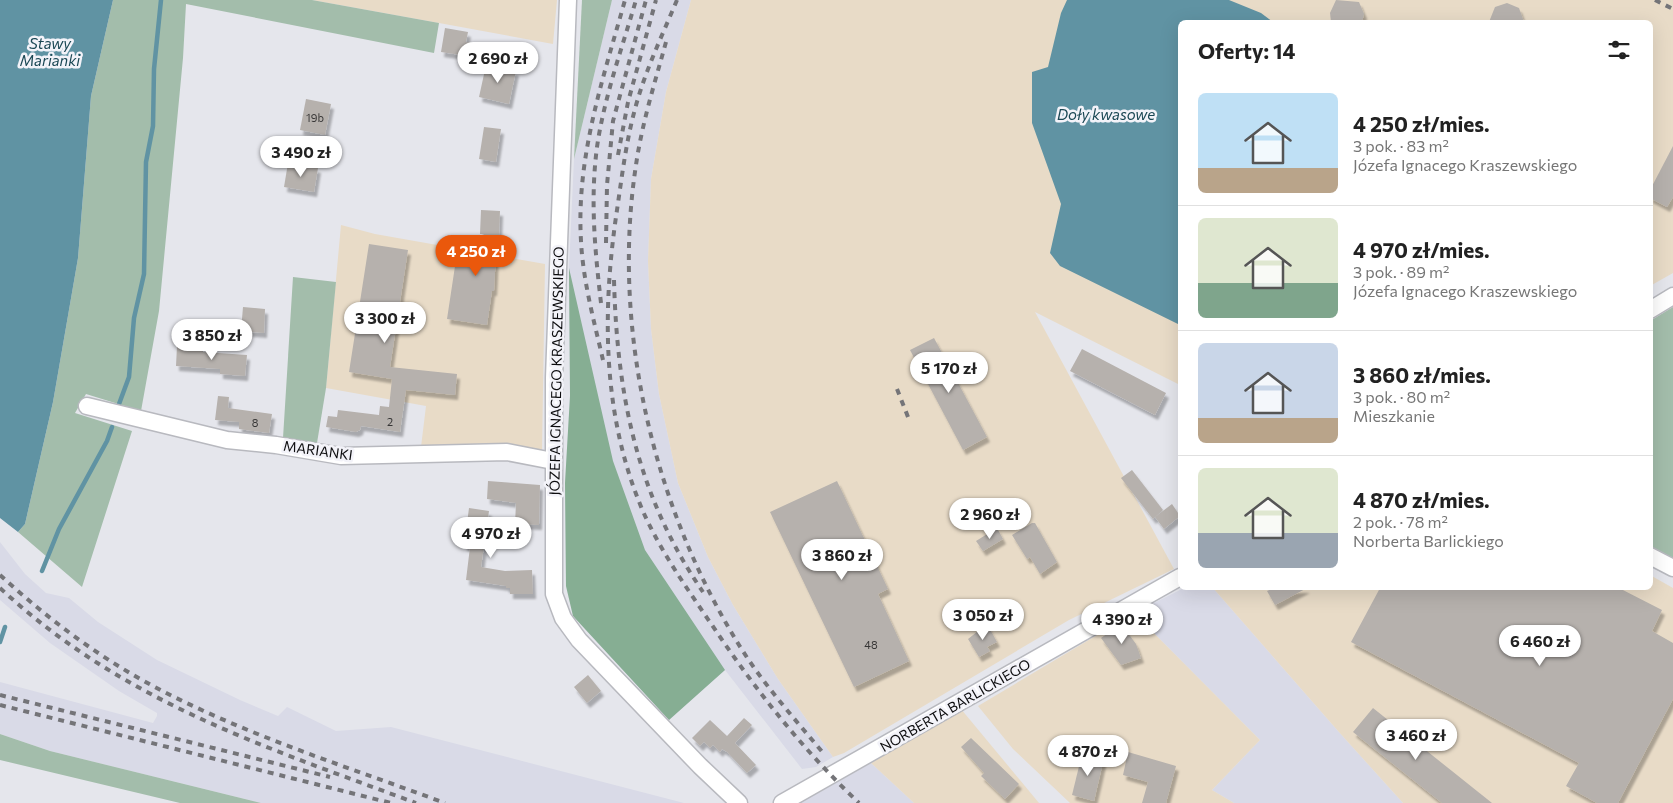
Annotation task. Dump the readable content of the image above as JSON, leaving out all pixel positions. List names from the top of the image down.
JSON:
{
  "streets": {
    "street": ["JÓZEFA IGNACEGO KRASZEWSKIEGO", "MARIANKI", "NORBERTA BARLICKIEGO"]
  },
  "crossings": [
    ["JÓZEFA IGNACEGO KRASZEWSKIEGO", "MARIANKI"]
  ],
  "water": ["Stawy Marianki", "Doły kwasowe"],
  "house_numbers": [
    "19b",
    "2",
    "8",
    "48"
  ],
  "page": {
    "heading": "Oferty: 14",
    "price": [
      "2 690 zł",
      "3 490 zł",
      "4 250 zł",
      "3 300 zł",
      "3 850 zł",
      "5 170 zł",
      "2 960 zł",
      "4 970 zł",
      "3 860 zł",
      "3 050 zł",
      "4 390 zł",
      "6 460 zł",
      "3 460 zł",
      "4 870 zł"
    ],
    "list": [
      {
        "name": "4 250 zł/mies.",
        "note": "3 pok. · 83 m² · Józefa Ignacego Kraszewskiego"
      },
      {
        "name": "4 970 zł/mies.",
        "note": "3 pok. · 89 m² · Józefa Ignacego Kraszewskiego"
      },
      {
        "name": "3 860 zł/mies.",
        "note": "3 pok. · 80 m² · Mieszkanie"
      },
      {
        "name": "4 870 zł/mies.",
        "note": "2 pok. · 78 m² · Norberta Barlickiego"
      }
    ]
  }
}
